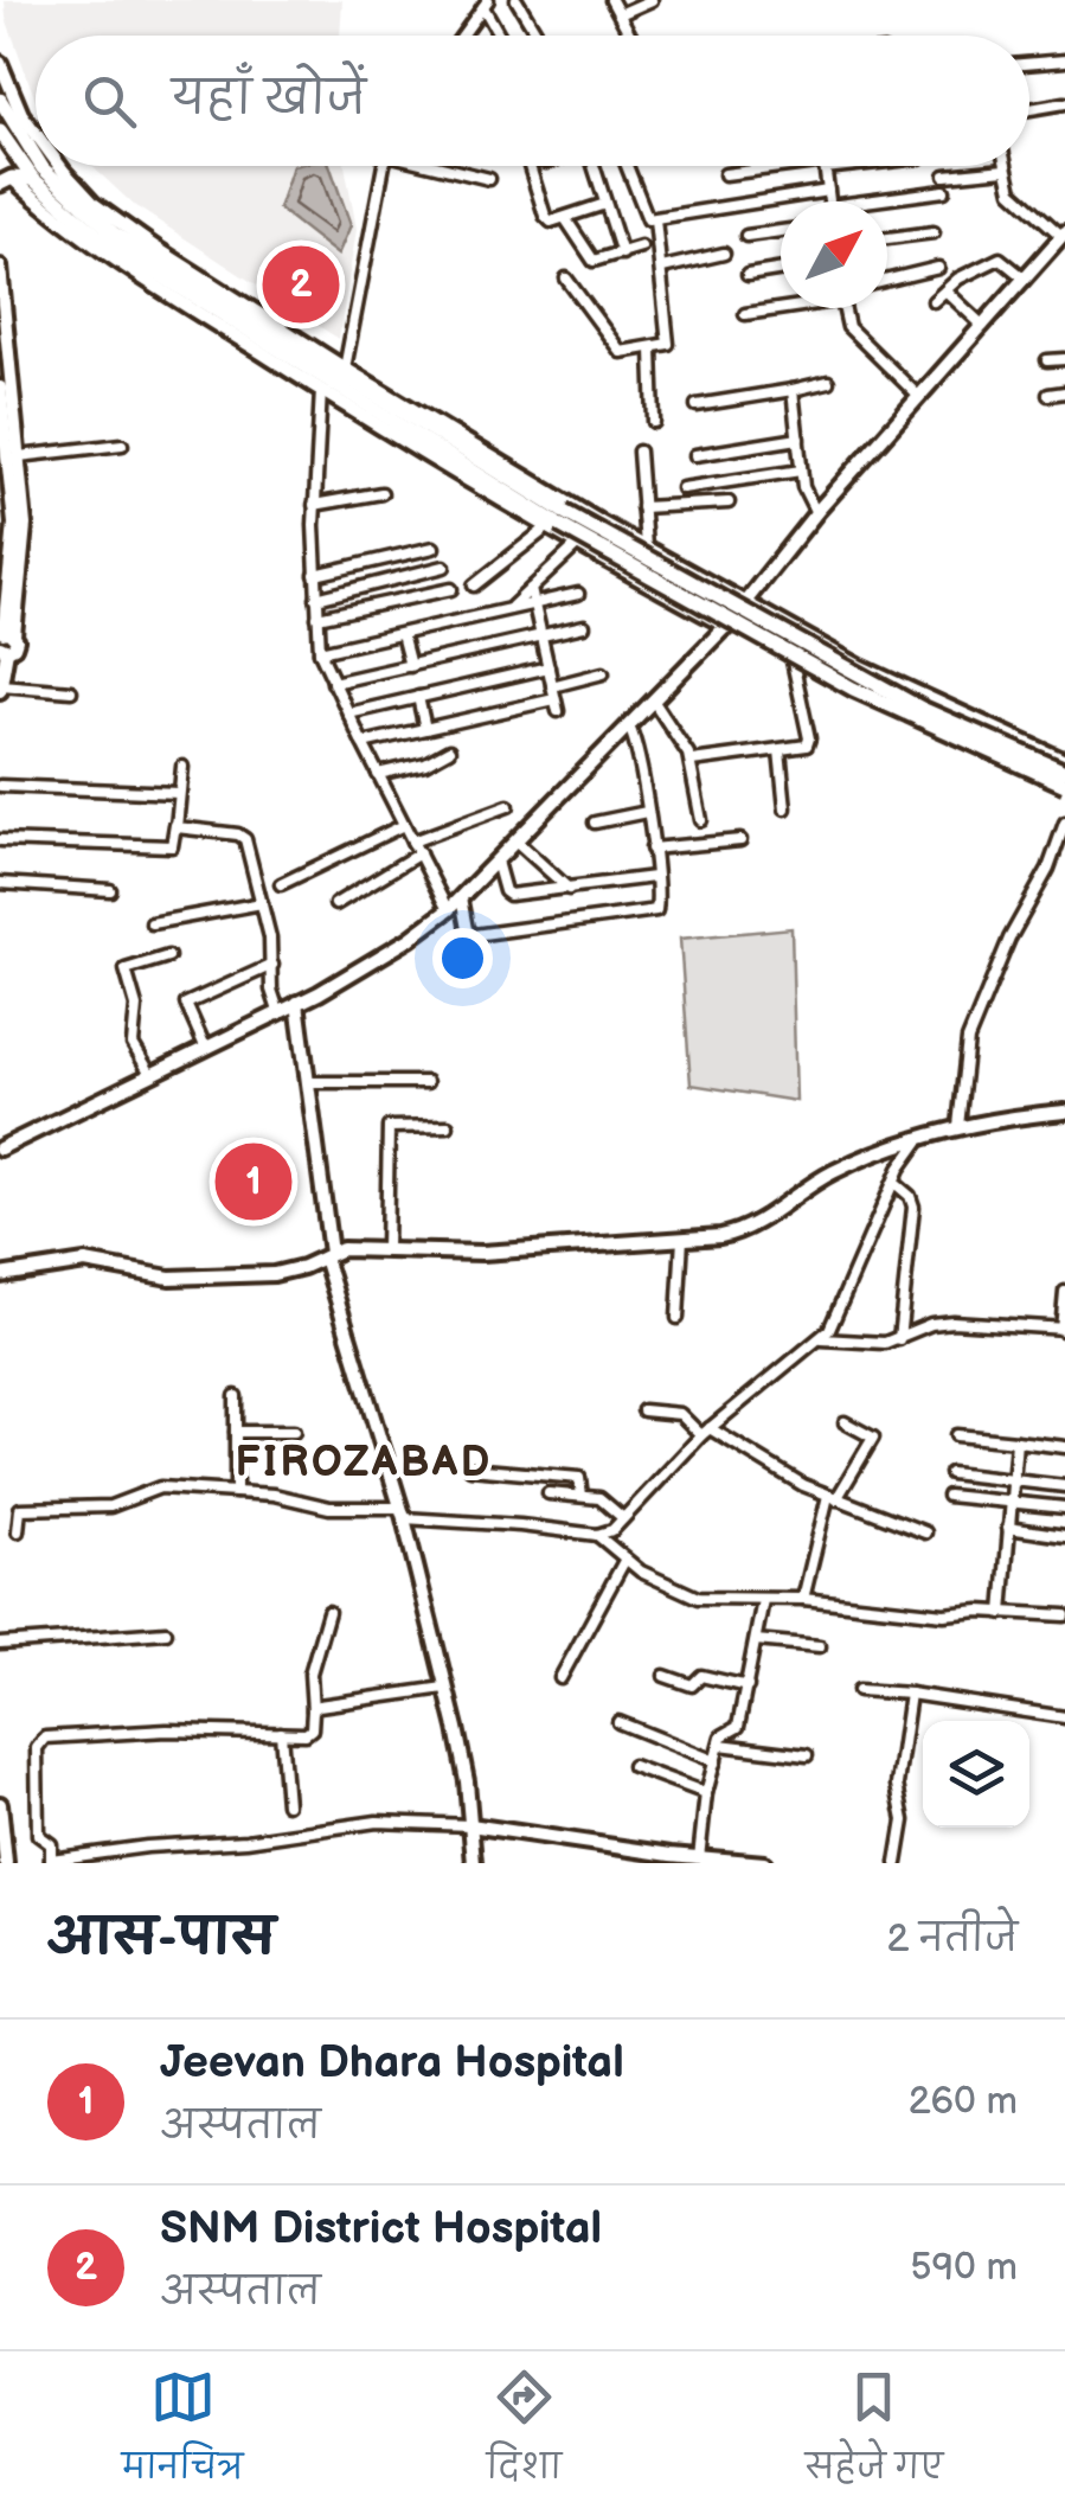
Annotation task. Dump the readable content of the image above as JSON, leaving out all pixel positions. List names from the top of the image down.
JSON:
{
  "districts": ["FIROZABAD"],
  "north": "top right",
  "page": {
    "search": "यहाँ खोजें",
    "pins": ["2", "1"],
    "heading": ["आस-पास", "2 नतीजे"],
    "list": [
      {
        "mark": "1",
        "name": "Jeevan Dhara Hospital",
        "note": "अस्पताल",
        "value": "260 m"
      },
      {
        "mark": "2",
        "name": "SNM District Hospital",
        "note": "अस्पताल",
        "value": "590 m"
      }
    ],
    "nav": ["मानचित्र", "दिशा", "सहेजे गए"]
  }
}
